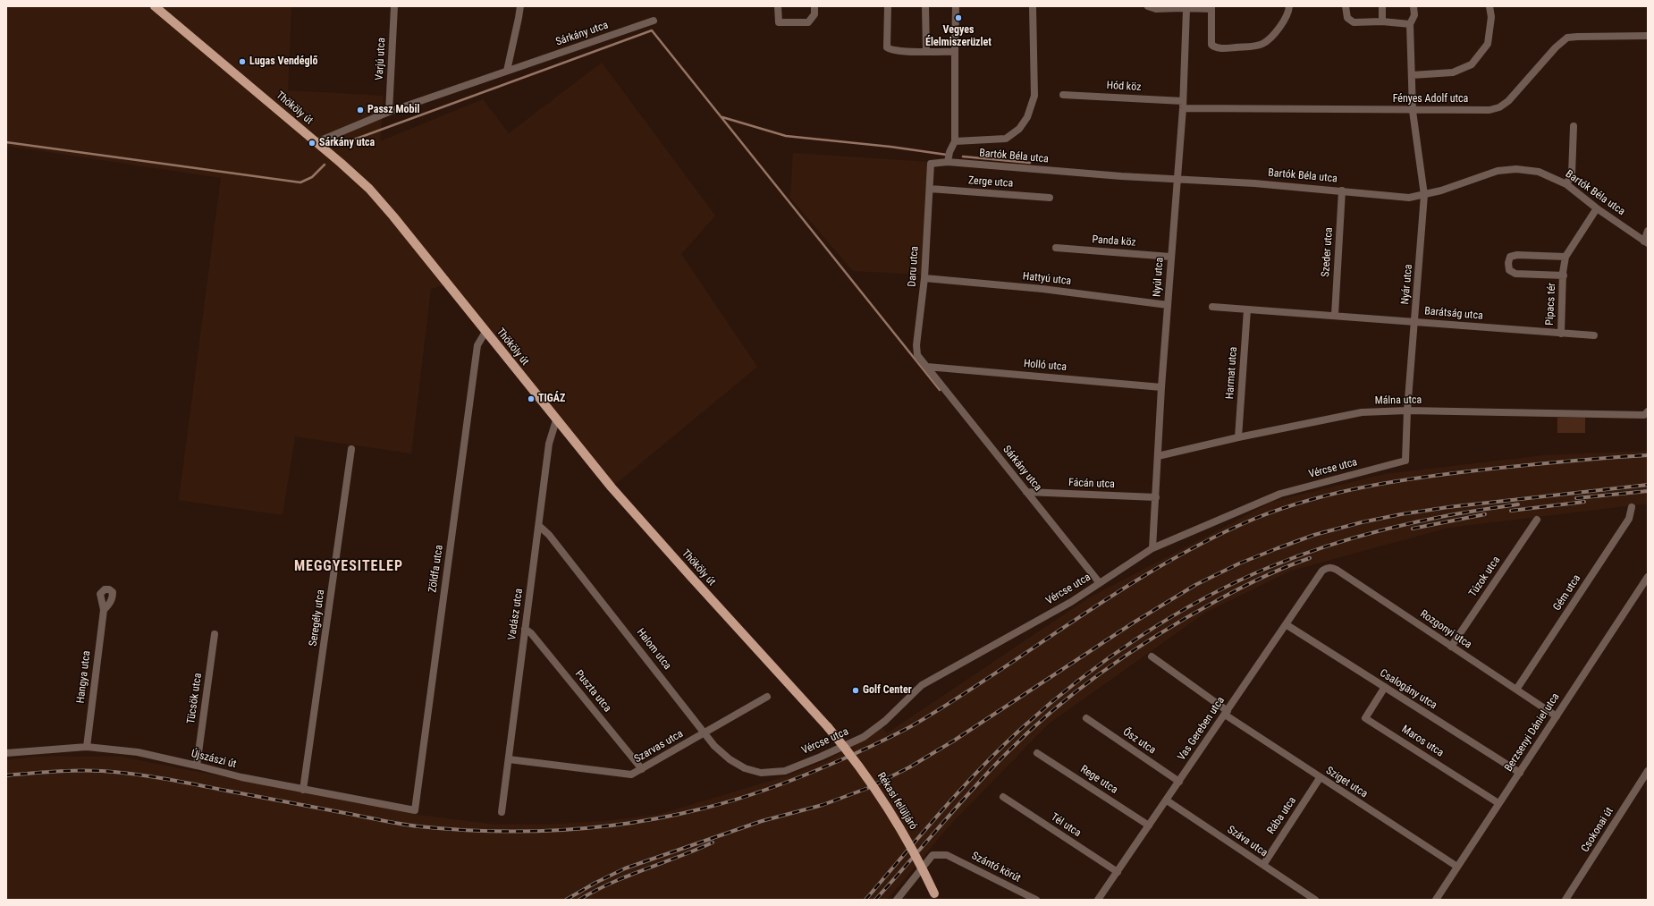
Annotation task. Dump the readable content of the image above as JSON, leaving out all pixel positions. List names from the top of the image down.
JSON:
{
  "streets": {
    "main road": ["Thököly út", "Rékasi felüljáró"],
    "street": [
      "Sárkány utca",
      "Varjú utca",
      "Hód köz",
      "Fényes Adolf utca",
      "Bartók Béla utca",
      "Zerge utca",
      "Panda köz",
      "Szeder utca",
      "Daru utca",
      "Nyúl utca",
      "Hattyú utca",
      "Nyár utca",
      "Pipacs tér",
      "Barátság utca",
      "Holló utca",
      "Harmat utca",
      "Málna utca",
      "Vércse utca",
      "Fácán utca",
      "Zöldfa utca",
      "Túzok utca",
      "Gém utca",
      "Vadász utca",
      "Seregély utca",
      "Rozgonyi utca",
      "Halom utca",
      "Hangya utca",
      "Csalogány utca",
      "Puszta utca",
      "Tücsök utca",
      "Vas Gereben utca",
      "Berzsenyi Dániel utca",
      "Ősz utca",
      "Maros utca",
      "Szarvas utca",
      "Újszászi út",
      "Rege utca",
      "Sziget utca",
      "Rába utca",
      "Tél utca",
      "Csokonai út",
      "Száva utca",
      "Szántó körút"
    ]
  },
  "crossings": [
    ["Sárkány utca", "Varjú utca"],
    ["Sárkány utca", "Thököly út"],
    ["Sárkány utca", "Daru utca"],
    ["Sárkány utca", "Holló utca"],
    ["Sárkány utca", "Vércse utca"],
    ["Sárkány utca", "Fácán utca"],
    ["Hód köz", "Fényes Adolf utca"],
    ["Hód köz", "Nyúl utca"],
    ["Fényes Adolf utca", "Nyúl utca"],
    ["Fényes Adolf utca", "Nyár utca"],
    ["Thököly út", "Zöldfa utca"],
    ["Thököly út", "Vadász utca"],
    ["Thököly út", "Rékasi felüljáró"],
    ["Bartók Béla utca", "Szeder utca"],
    ["Bartók Béla utca", "Daru utca"],
    ["Bartók Béla utca", "Nyúl utca"],
    ["Bartók Béla utca", "Nyár utca"],
    ["Bartók Béla utca", "Pipacs tér"],
    ["Zerge utca", "Daru utca"],
    ["Panda köz", "Nyúl utca"],
    ["Szeder utca", "Barátság utca"],
    ["Daru utca", "Hattyú utca"],
    ["Daru utca", "Holló utca"],
    ["Nyúl utca", "Hattyú utca"],
    ["Nyúl utca", "Holló utca"],
    ["Nyúl utca", "Málna utca"],
    ["Nyúl utca", "Vércse utca"],
    ["Nyúl utca", "Fácán utca"],
    ["Nyár utca", "Barátság utca"],
    ["Nyár utca", "Málna utca"],
    ["Nyár utca", "Vércse utca"],
    ["Pipacs tér", "Barátság utca"],
    ["Barátság utca", "Harmat utca"],
    ["Harmat utca", "Málna utca"],
    ["Vércse utca", "Halom utca"],
    ["Zöldfa utca", "Újszászi út"],
    ["Túzok utca", "Rozgonyi utca"],
    ["Gém utca", "Rozgonyi utca"],
    ["Vadász utca", "Halom utca"],
    ["Vadász utca", "Puszta utca"],
    ["Vadász utca", "Szarvas utca"],
    ["Seregély utca", "Újszászi út"],
    ["Rozgonyi utca", "Vas Gereben utca"],
    ["Rozgonyi utca", "Berzsenyi Dániel utca"],
    ["Halom utca", "Szarvas utca"],
    ["Hangya utca", "Újszászi út"],
    ["Csalogány utca", "Vas Gereben utca"],
    ["Csalogány utca", "Berzsenyi Dániel utca"],
    ["Csalogány utca", "Maros utca"],
    ["Puszta utca", "Szarvas utca"],
    ["Tücsök utca", "Újszászi út"],
    ["Vas Gereben utca", "Ősz utca"],
    ["Vas Gereben utca", "Rege utca"],
    ["Vas Gereben utca", "Sziget utca"],
    ["Vas Gereben utca", "Tél utca"],
    ["Vas Gereben utca", "Száva utca"],
    ["Berzsenyi Dániel utca", "Maros utca"],
    ["Berzsenyi Dániel utca", "Sziget utca"],
    ["Sziget utca", "Rába utca"],
    ["Rába utca", "Száva utca"]
  ],
  "districts": ["MEGGYESITELEP"],
  "places": [
    "Vegyes Élelmiszerüzlet",
    "Lugas Vendéglő",
    "Passz Mobil",
    "Sárkány utca",
    "TIGÁZ",
    "Golf Center"
  ]
}
